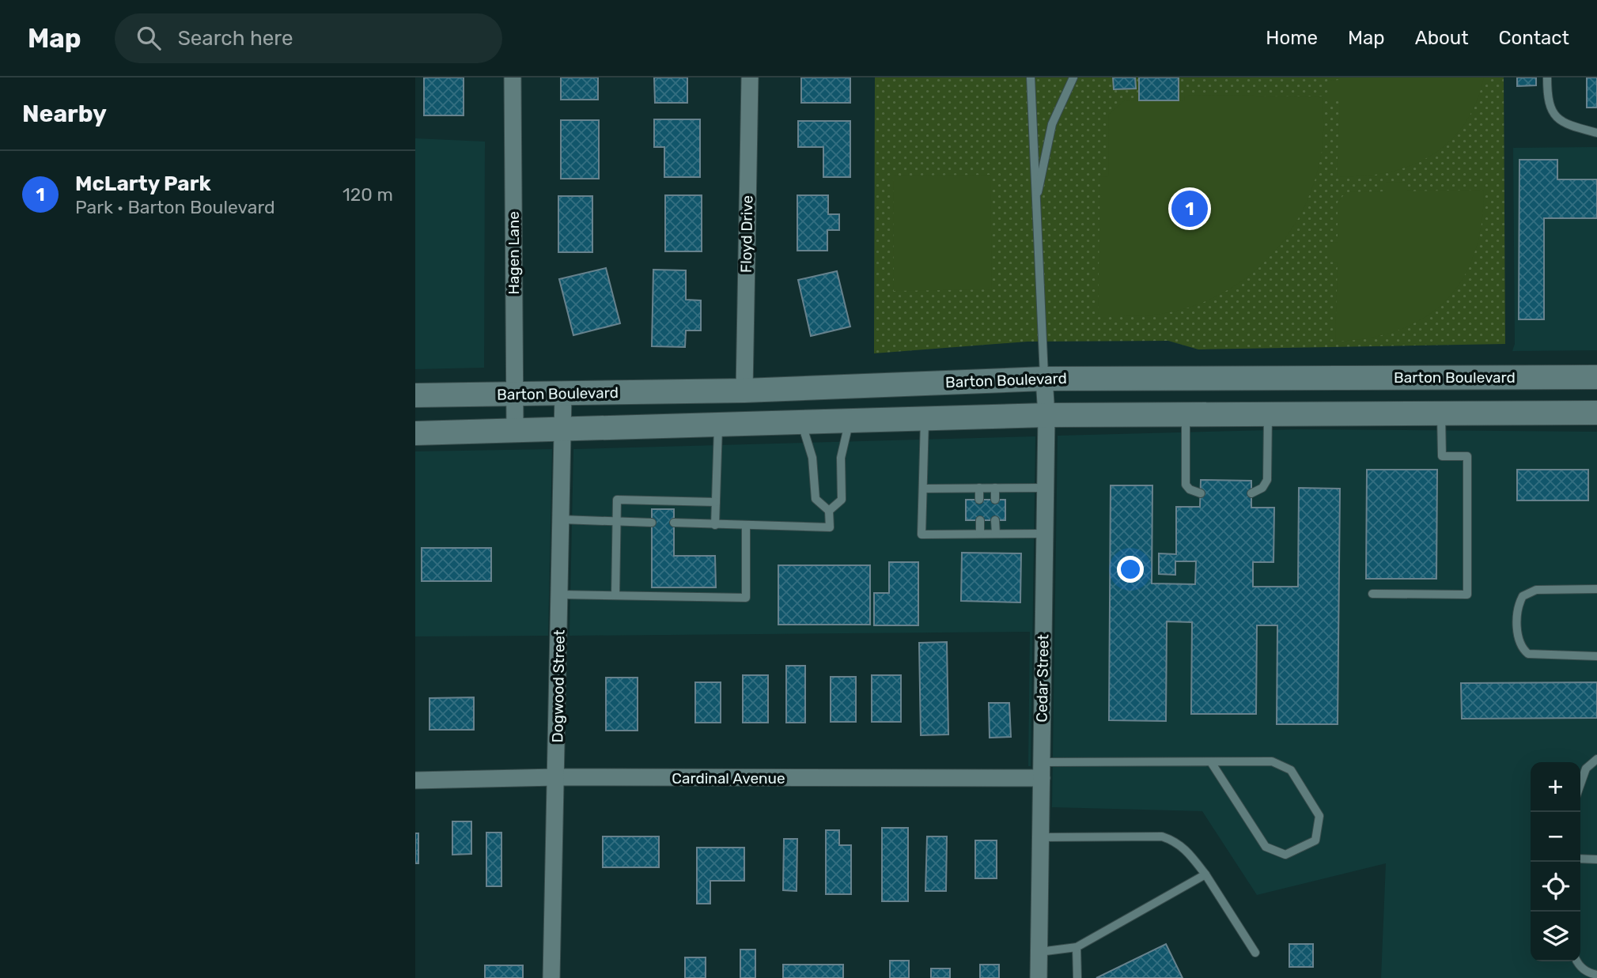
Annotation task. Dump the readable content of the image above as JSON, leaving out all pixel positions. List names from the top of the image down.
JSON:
{
  "streets": {
    "main road": ["Barton Boulevard"],
    "street": [
      "Floyd Drive",
      "Hagen Lane",
      "Cedar Street",
      "Dogwood Street",
      "Cardinal Avenue"
    ]
  },
  "crossings": [
    ["Floyd Drive", "Barton Boulevard"],
    ["Hagen Lane", "Barton Boulevard"],
    ["Barton Boulevard", "Cedar Street"],
    ["Barton Boulevard", "Dogwood Street"],
    ["Cedar Street", "Cardinal Avenue"],
    ["Dogwood Street", "Cardinal Avenue"]
  ],
  "page": {
    "header": "Map",
    "search": "Search here",
    "nav": [
      "Home",
      "Map",
      "About",
      "Contact"
    ],
    "heading": "Nearby",
    "list": [
      {
        "mark": "1",
        "name": "McLarty Park",
        "note": "Park · Barton Boulevard",
        "value": "120 m"
      }
    ],
    "pins": "1",
    "map_buttons": ["+", "−"]
  }
}
